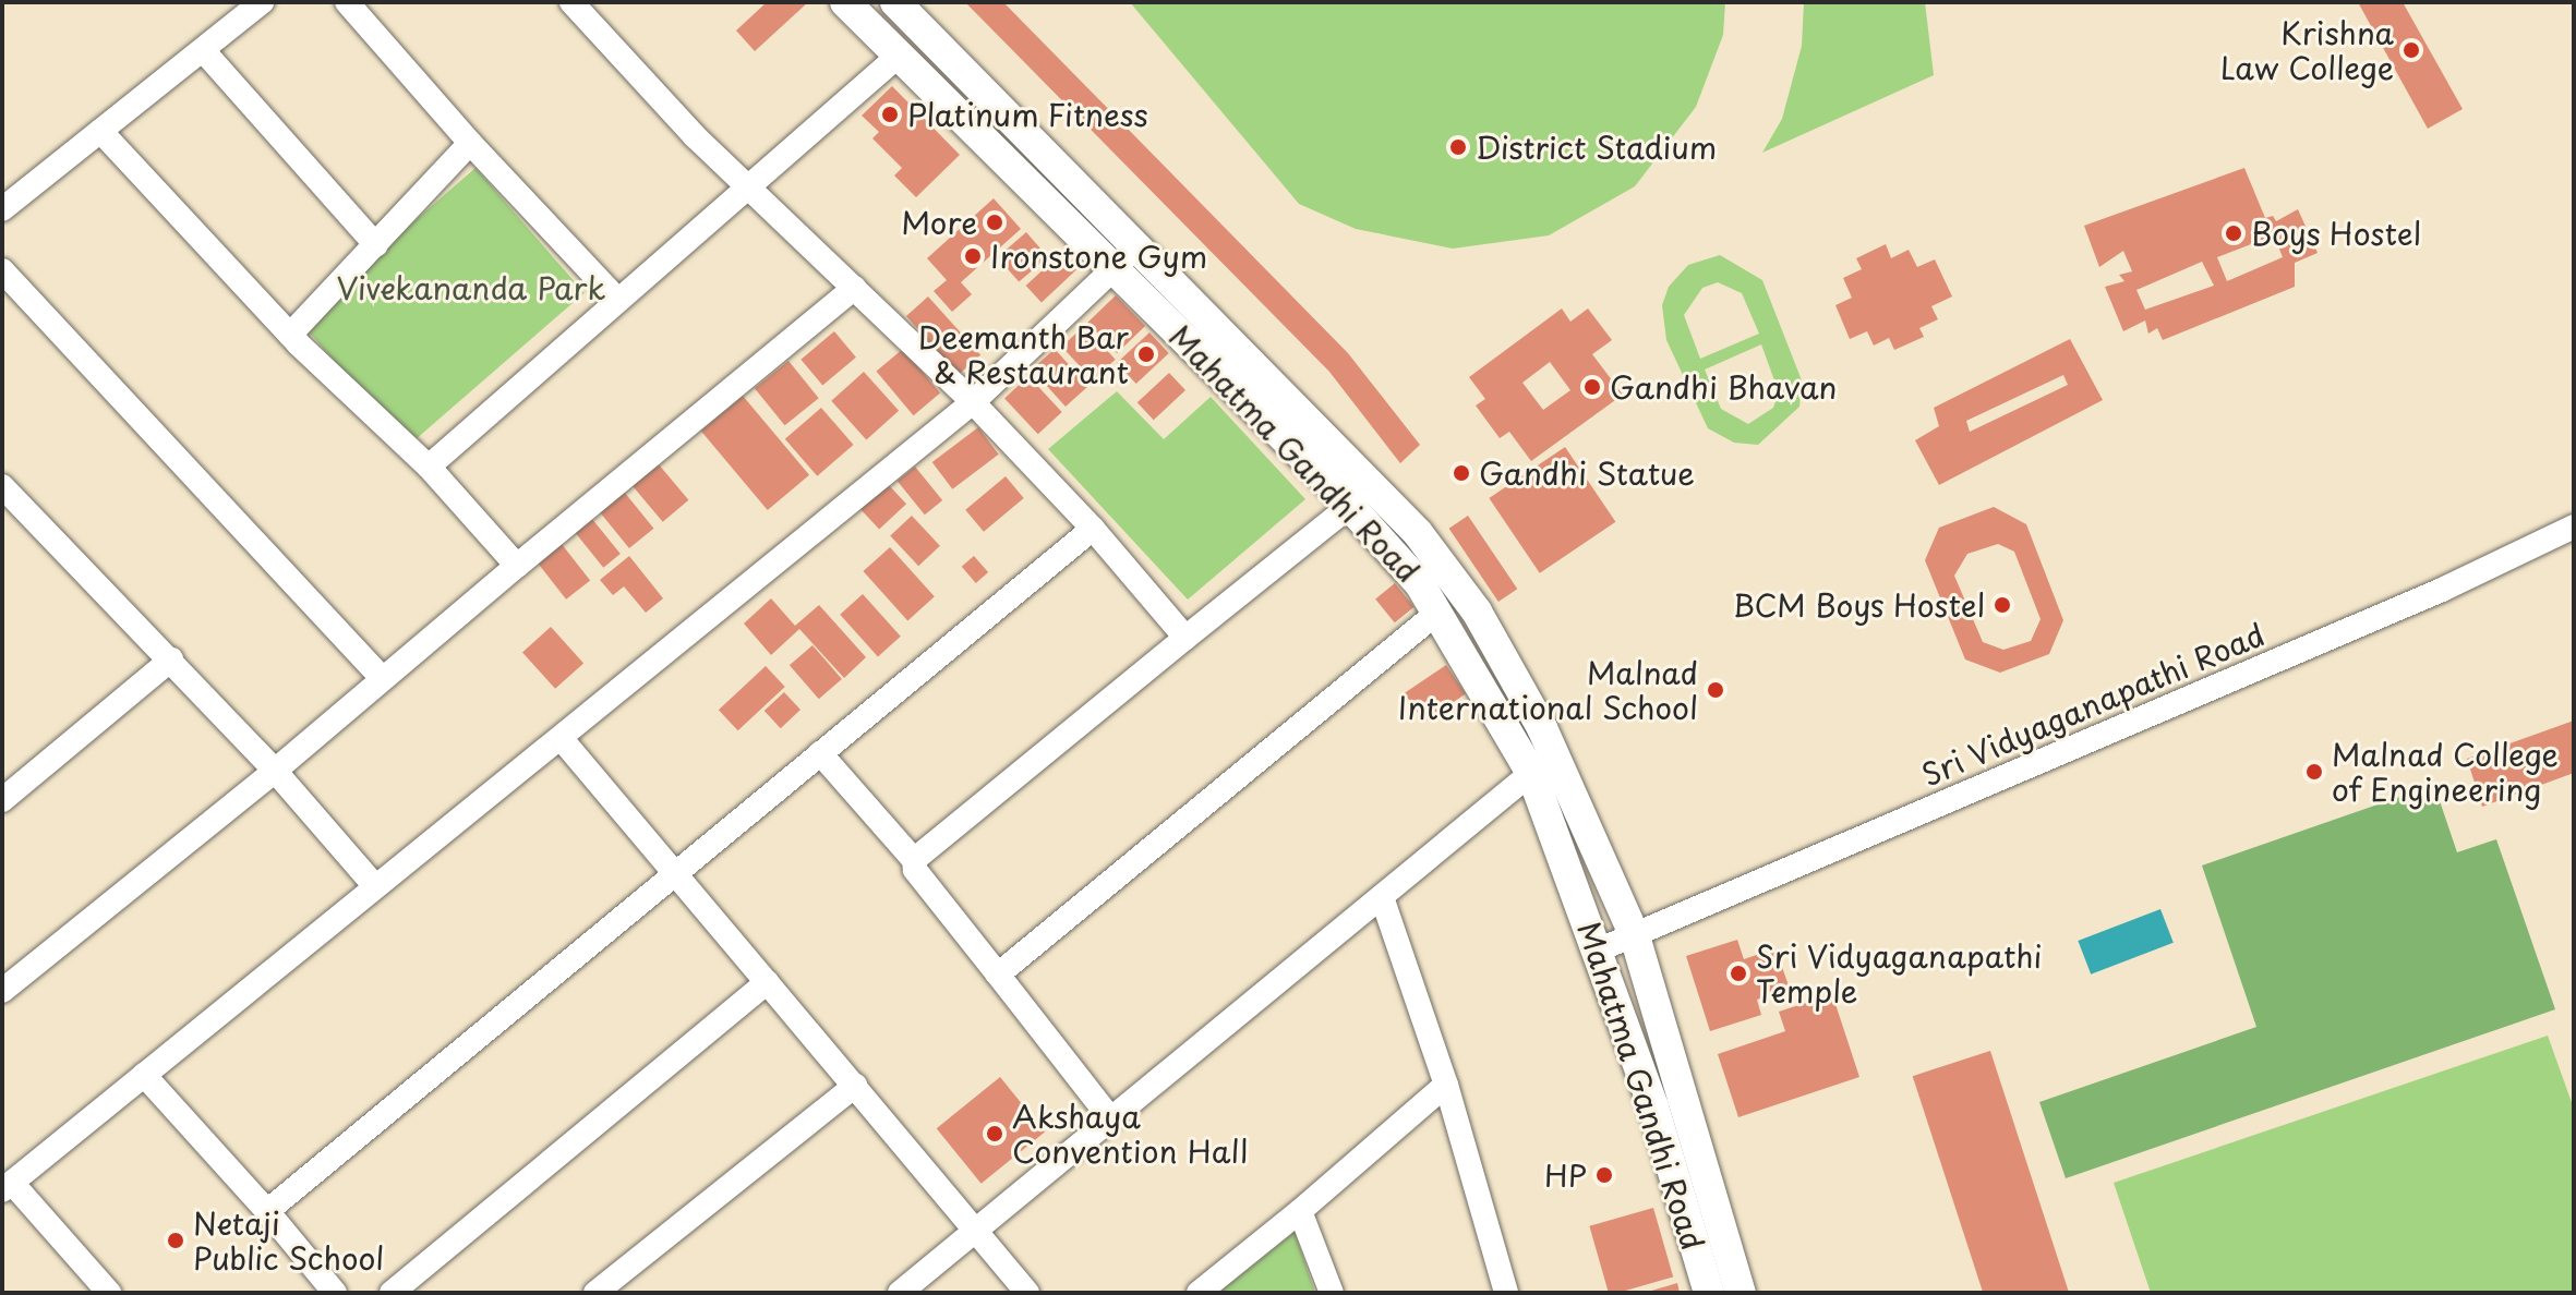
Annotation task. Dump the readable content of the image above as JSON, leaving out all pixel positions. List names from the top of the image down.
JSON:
{
  "streets": {
    "street": ["Mahatma Gandhi Road", "Sri Vidyaganapathi Road"]
  },
  "crossings": [
    ["Mahatma Gandhi Road", "Sri Vidyaganapathi Road"]
  ],
  "parks": ["Vivekananda Park"],
  "places": [
    "Krishna Law College",
    "Platinum Fitness",
    "District Stadium",
    "More",
    "Boys Hostel",
    "Ironstone Gym",
    "Deemanth Bar & Restaurant",
    "Gandhi Bhavan",
    "Gandhi Statue",
    "BCM Boys Hostel",
    "Malnad International School",
    "Malnad College of Engineering",
    "Sri Vidyaganapathi Temple",
    "Akshaya Convention Hall",
    "HP",
    "Netaji Public School"
  ]
}
